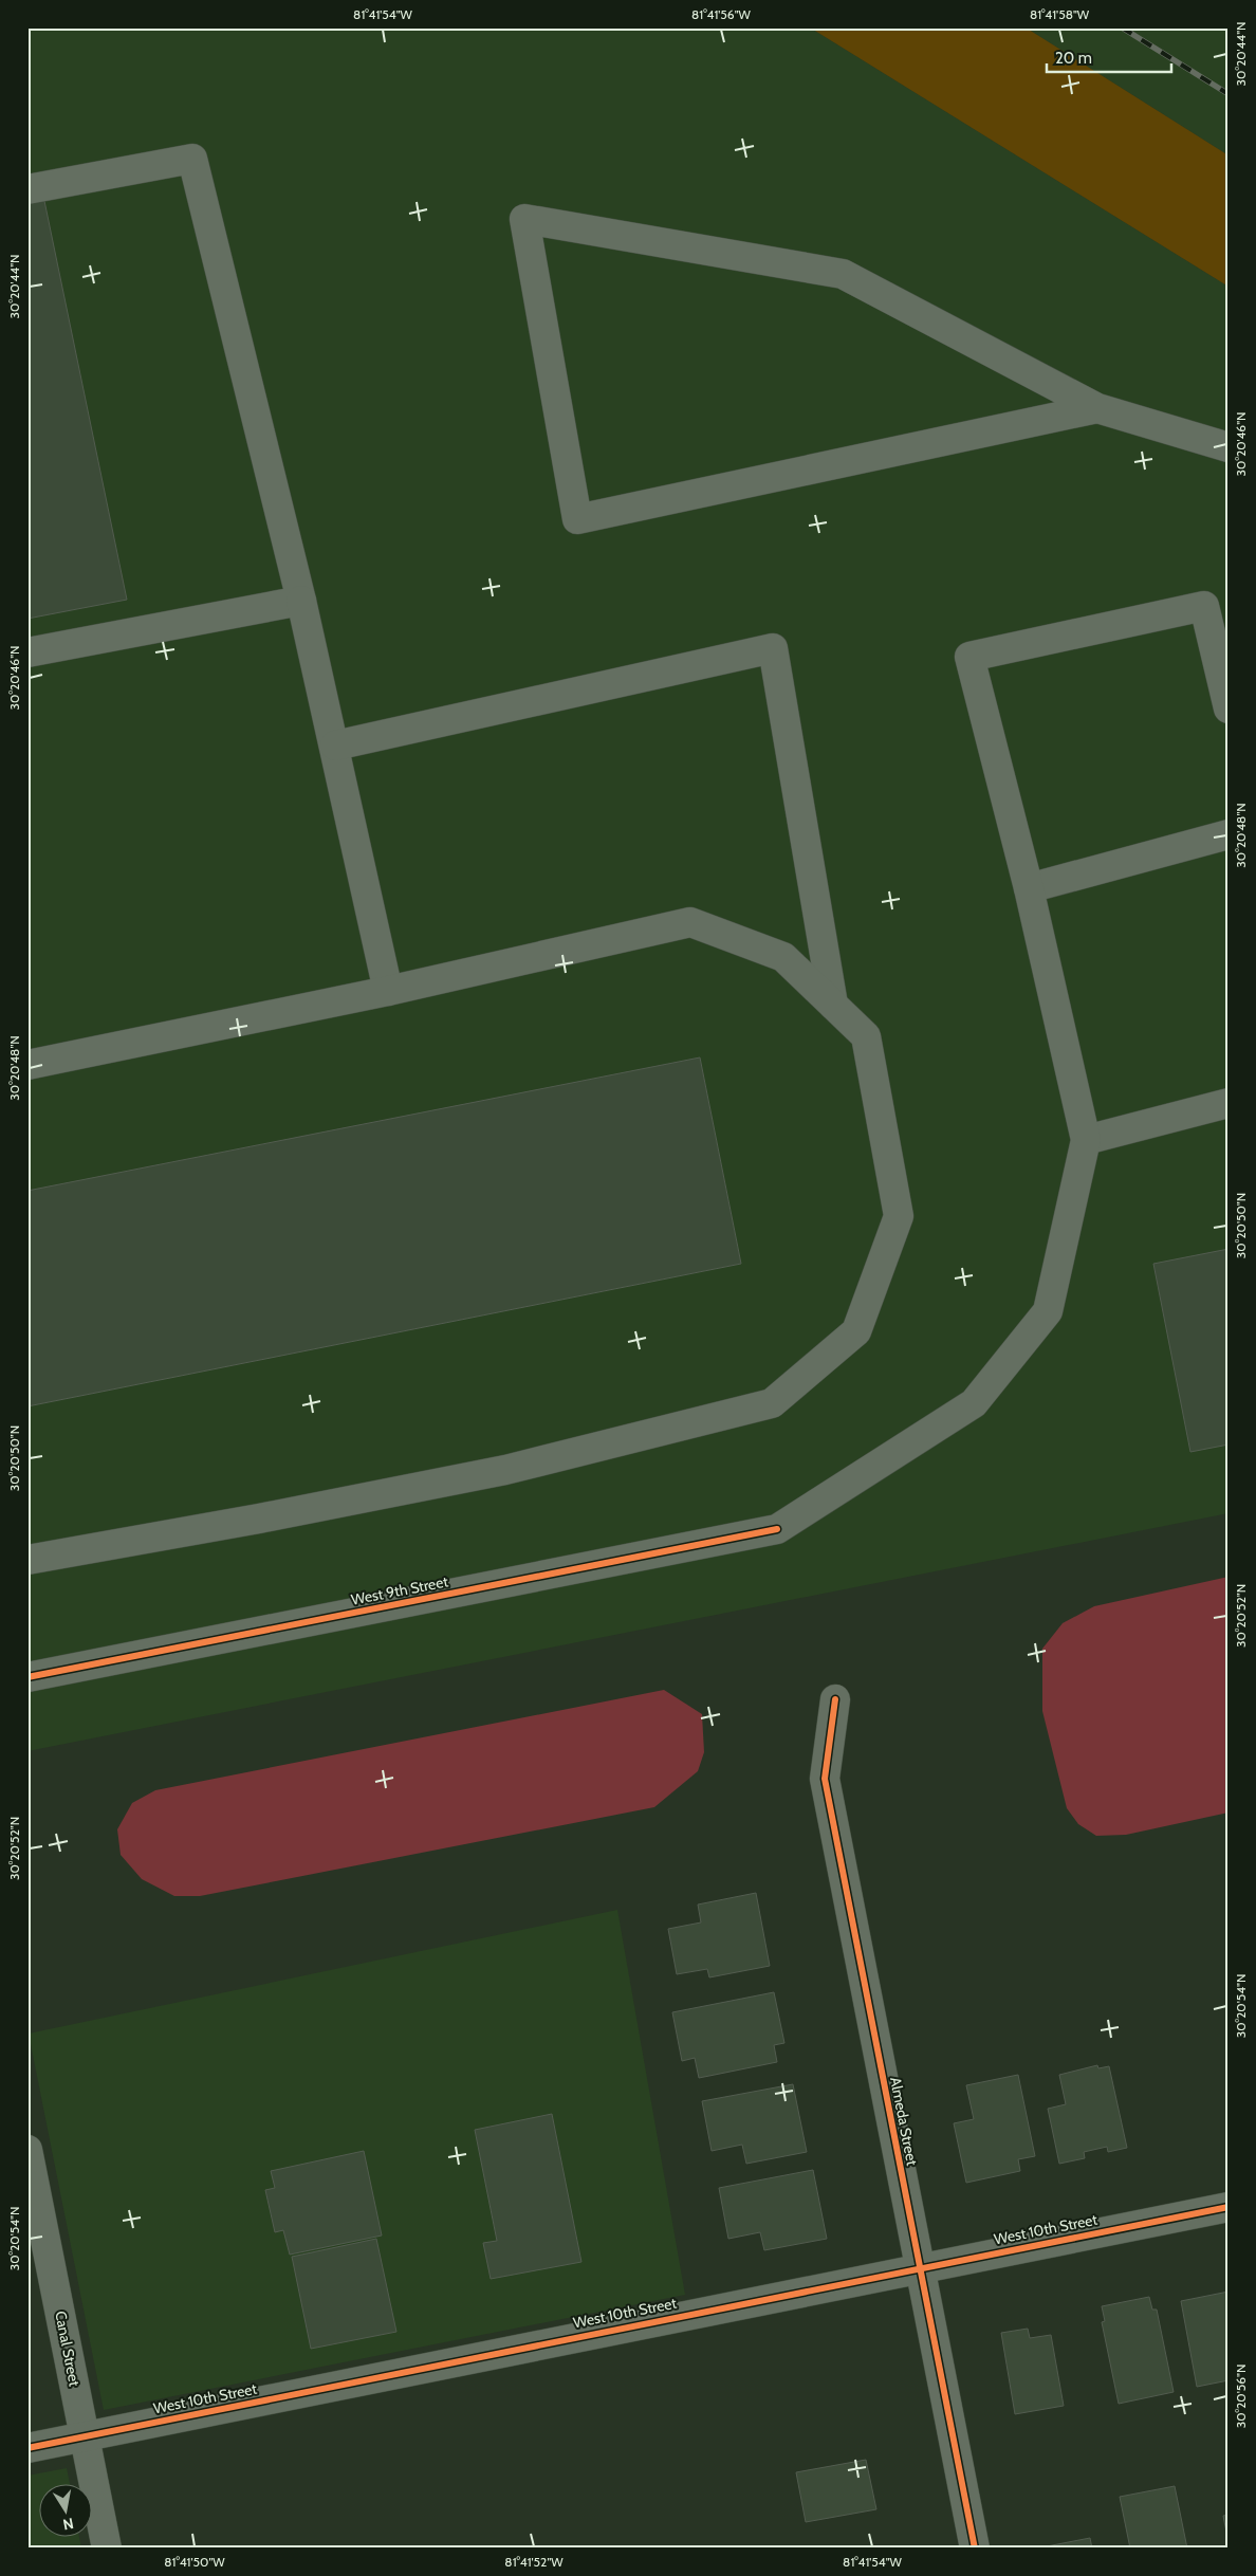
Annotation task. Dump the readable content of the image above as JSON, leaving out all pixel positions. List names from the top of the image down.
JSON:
{
  "streets": {
    "street": [
      "West 9th Street",
      "Almeda Street",
      "West 10th Street",
      "Canal Street"
    ]
  },
  "crossings": [
    ["Almeda Street", "West 10th Street"],
    ["West 10th Street", "Canal Street"]
  ],
  "scale_bar": "20 m",
  "north": "bottom",
  "coordinates": [
    "81°41'54\"W",
    "81°41'56\"W",
    "81°41'58\"W",
    "30°20'44\"N",
    "30°20'46\"N",
    "30°20'48\"N",
    "30°20'50\"N",
    "30°20'52\"N",
    "30°20'54\"N",
    "30°20'56\"N",
    "81°41'50\"W",
    "81°41'52\"W"
  ]
}
